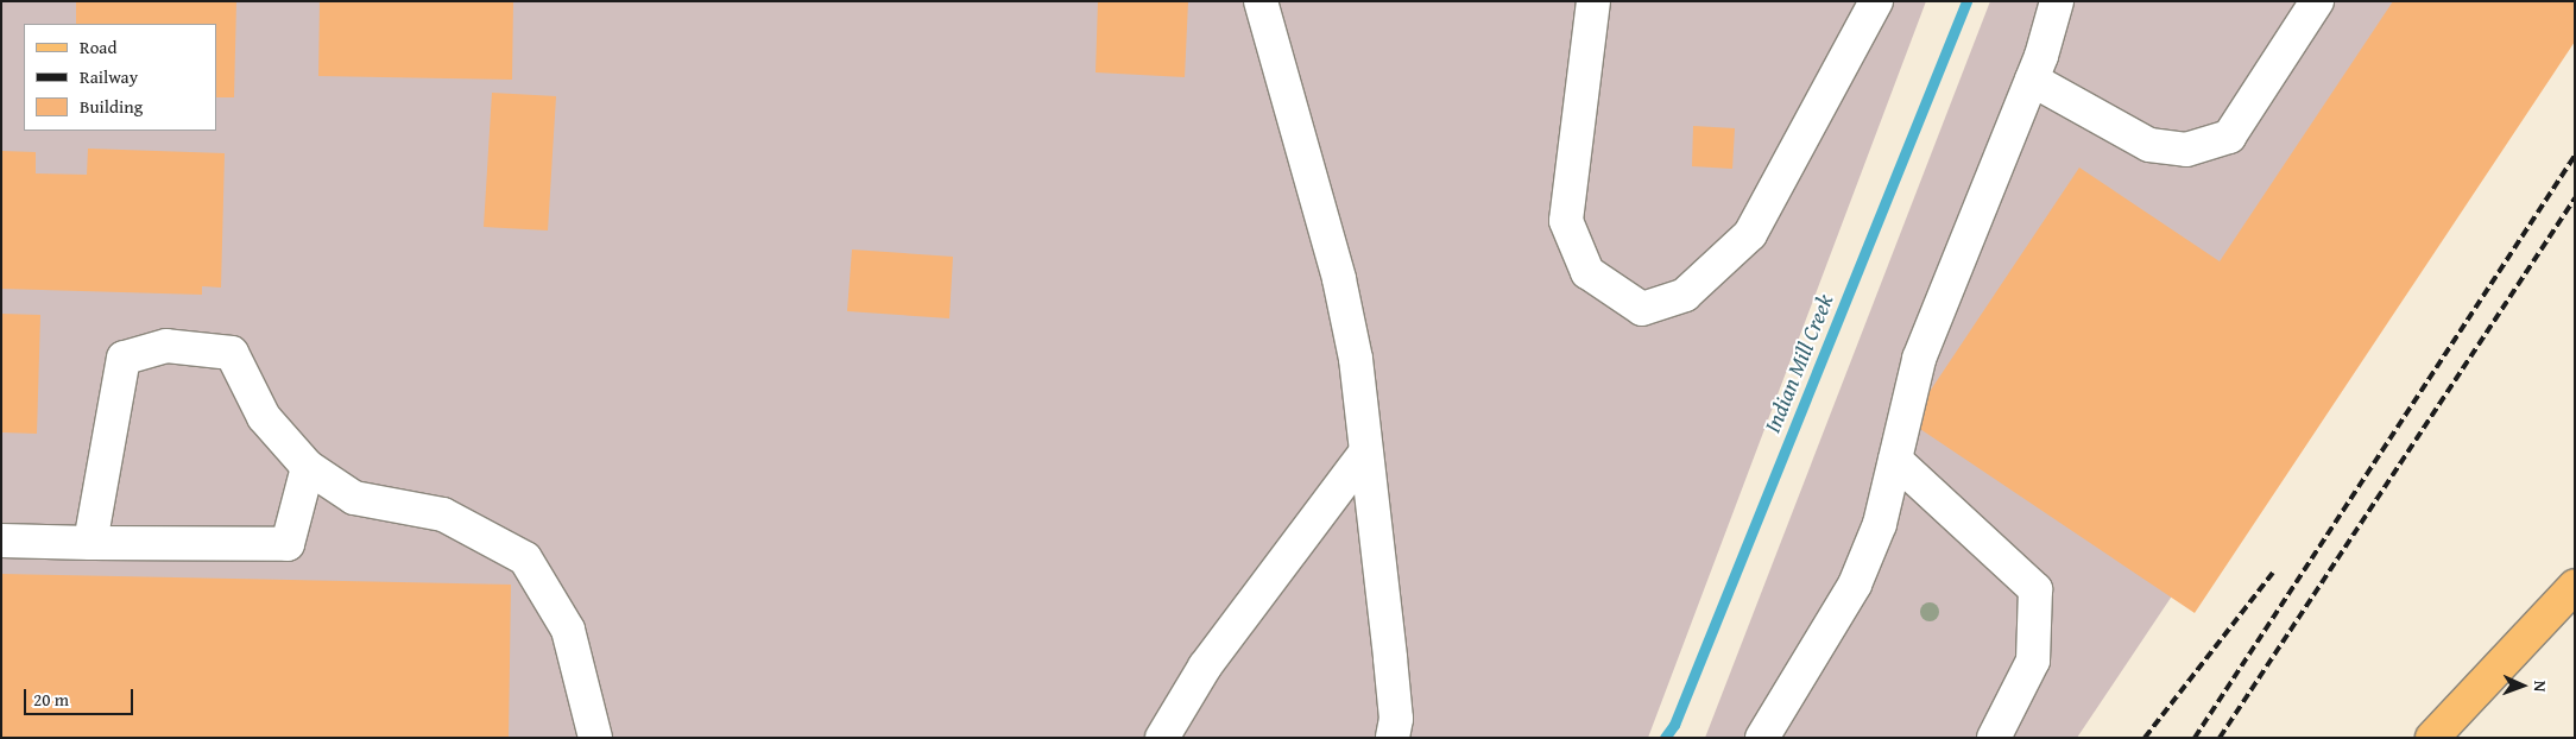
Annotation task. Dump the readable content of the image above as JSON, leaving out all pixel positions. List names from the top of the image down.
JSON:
{
  "water": ["Indian Mill Creek"],
  "legend": ["Road", "Railway", "Building"],
  "scale_bar": "20 m",
  "north": "right"
}
